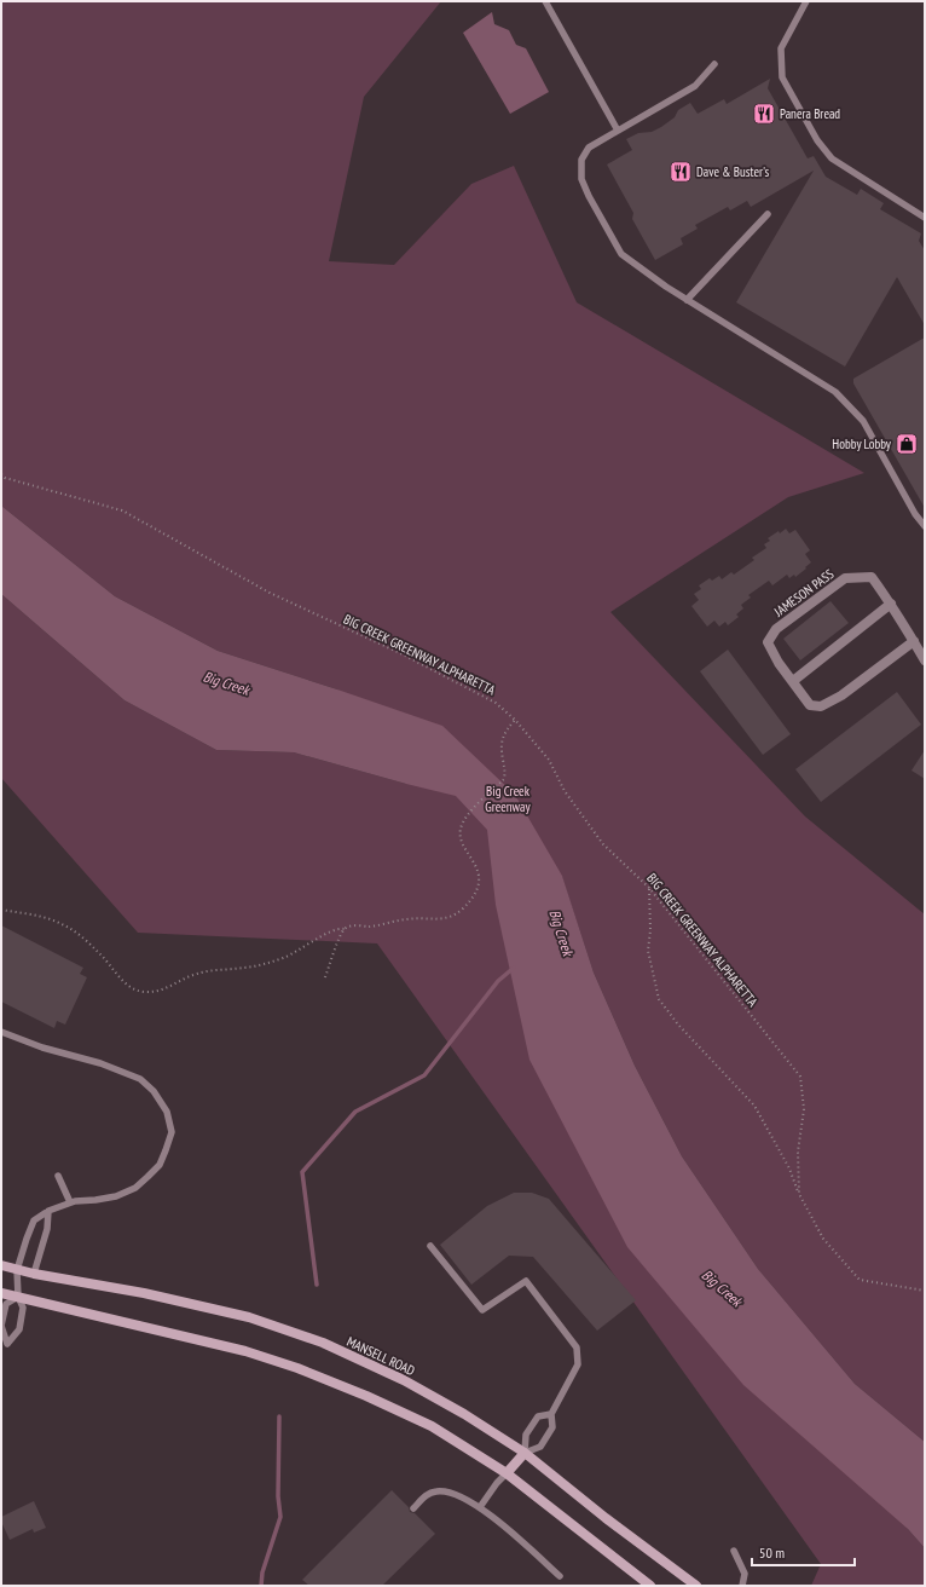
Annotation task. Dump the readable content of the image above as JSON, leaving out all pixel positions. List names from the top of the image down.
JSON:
{
  "streets": {
    "main road": ["MANSELL ROAD"],
    "street": ["JAMESON PASS"],
    "path": ["BIG CREEK GREENWAY ALPHARETTA"]
  },
  "water": ["Big Creek"],
  "parks": ["Big Creek Greenway"],
  "places": {
    "restaurant": ["Panera Bread", "Dave & Buster's"],
    "shop": ["Hobby Lobby"]
  },
  "scale_bar": "50 m"
}
